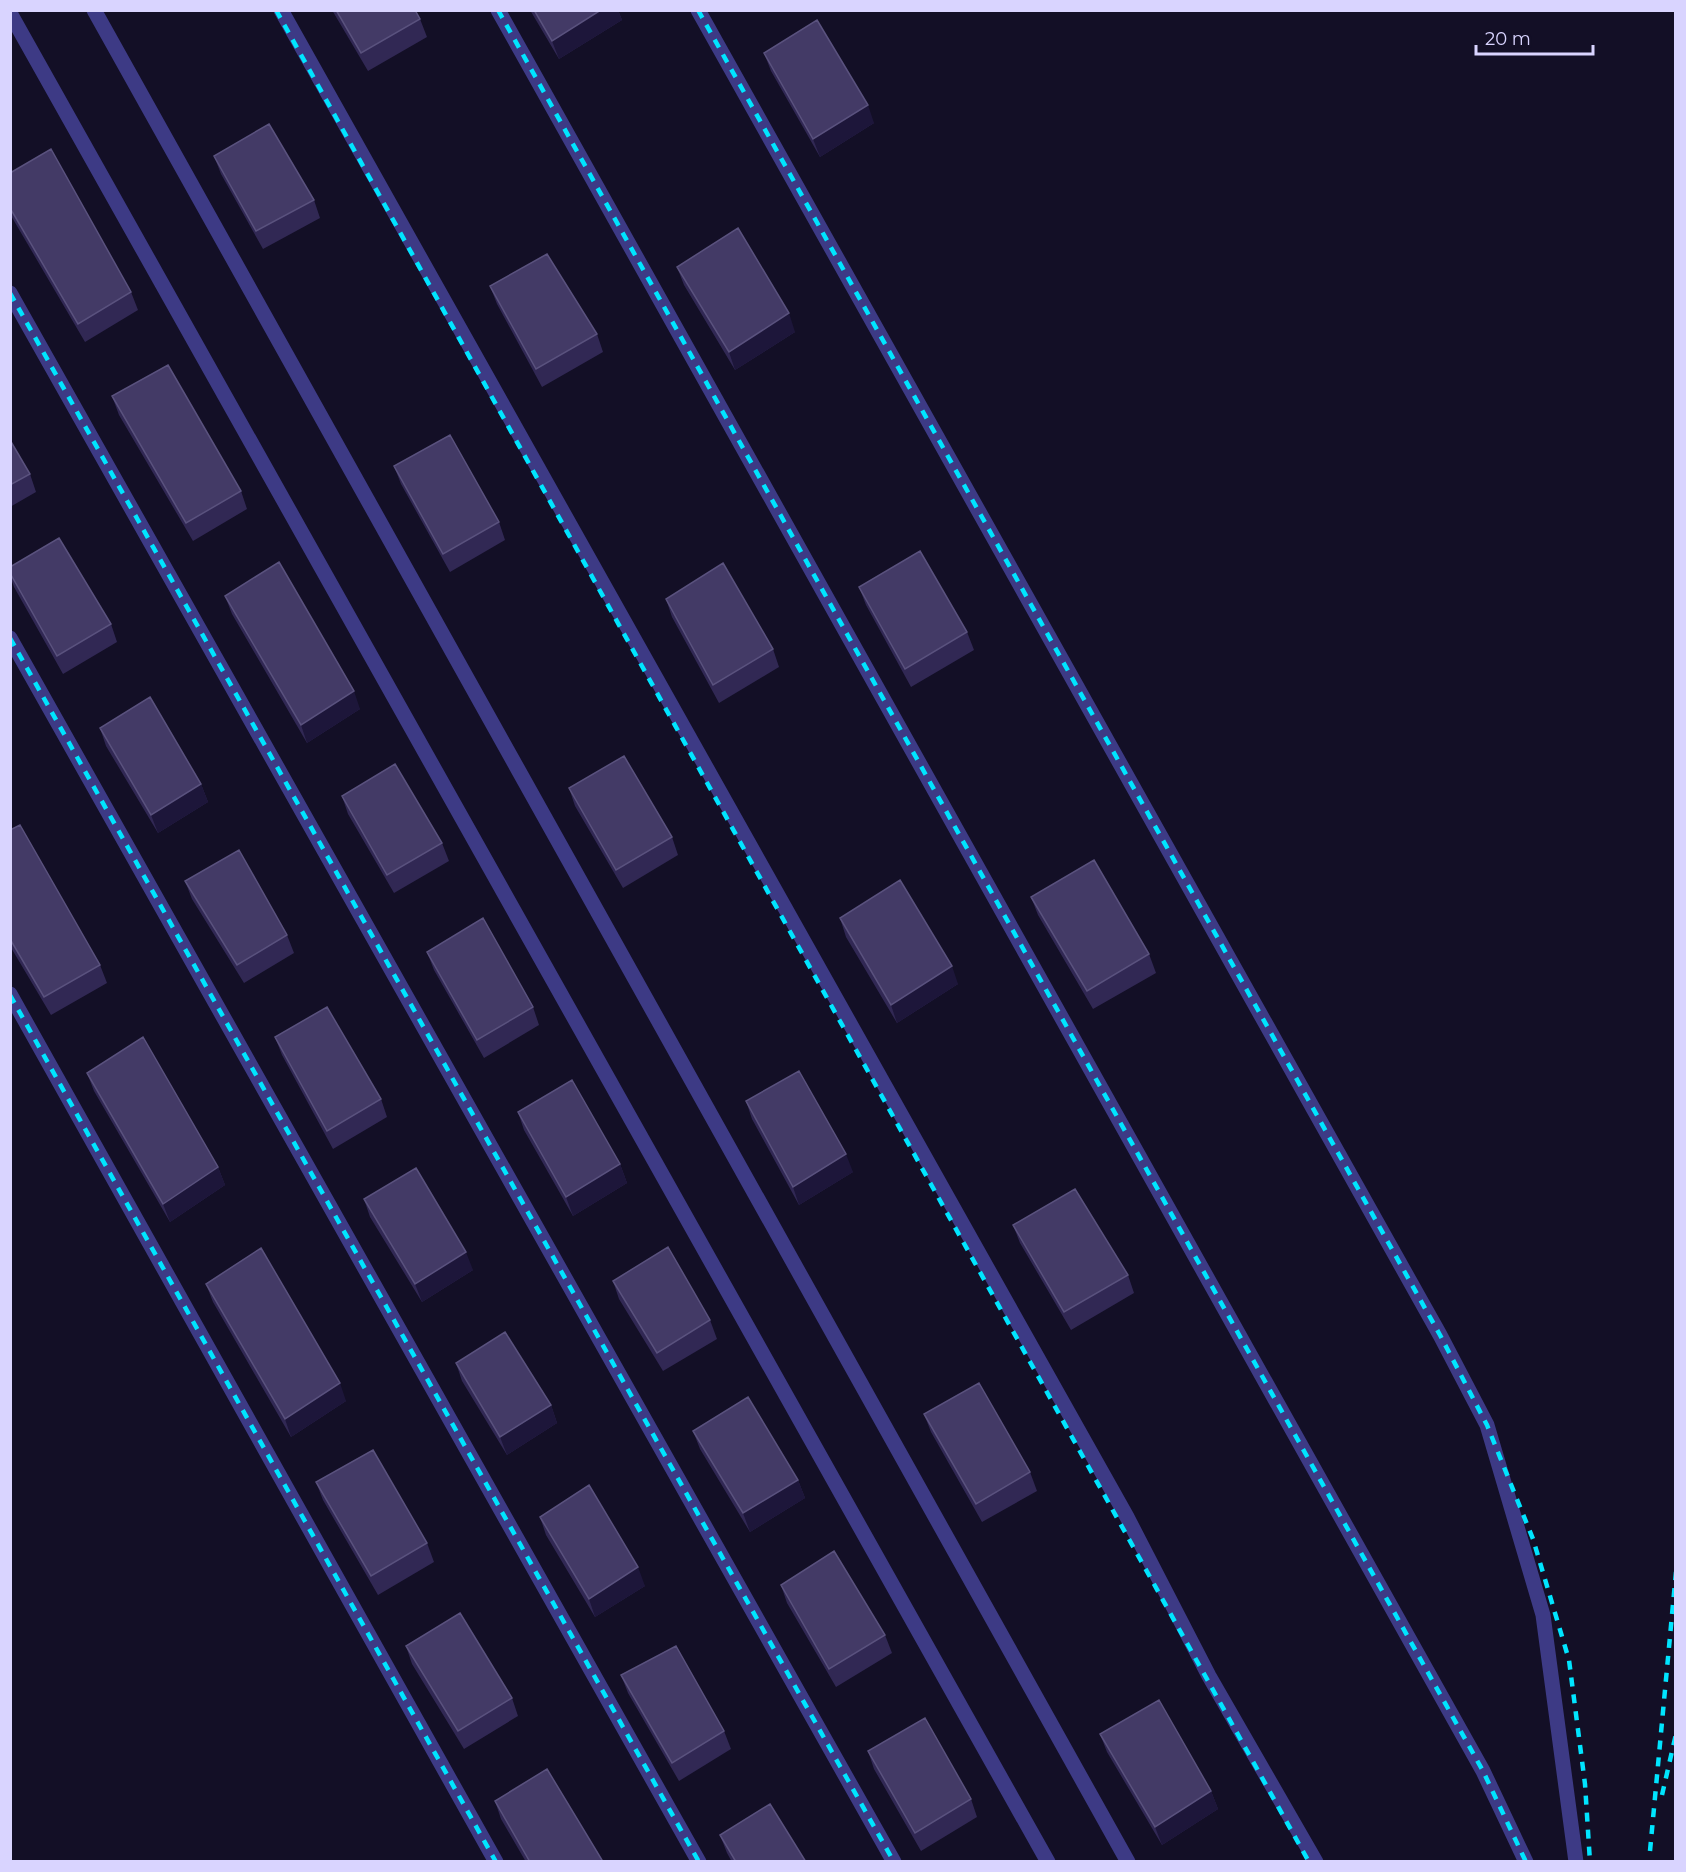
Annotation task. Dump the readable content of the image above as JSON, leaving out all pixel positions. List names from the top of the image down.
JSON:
{
  "scale_bar": "20 m"
}
